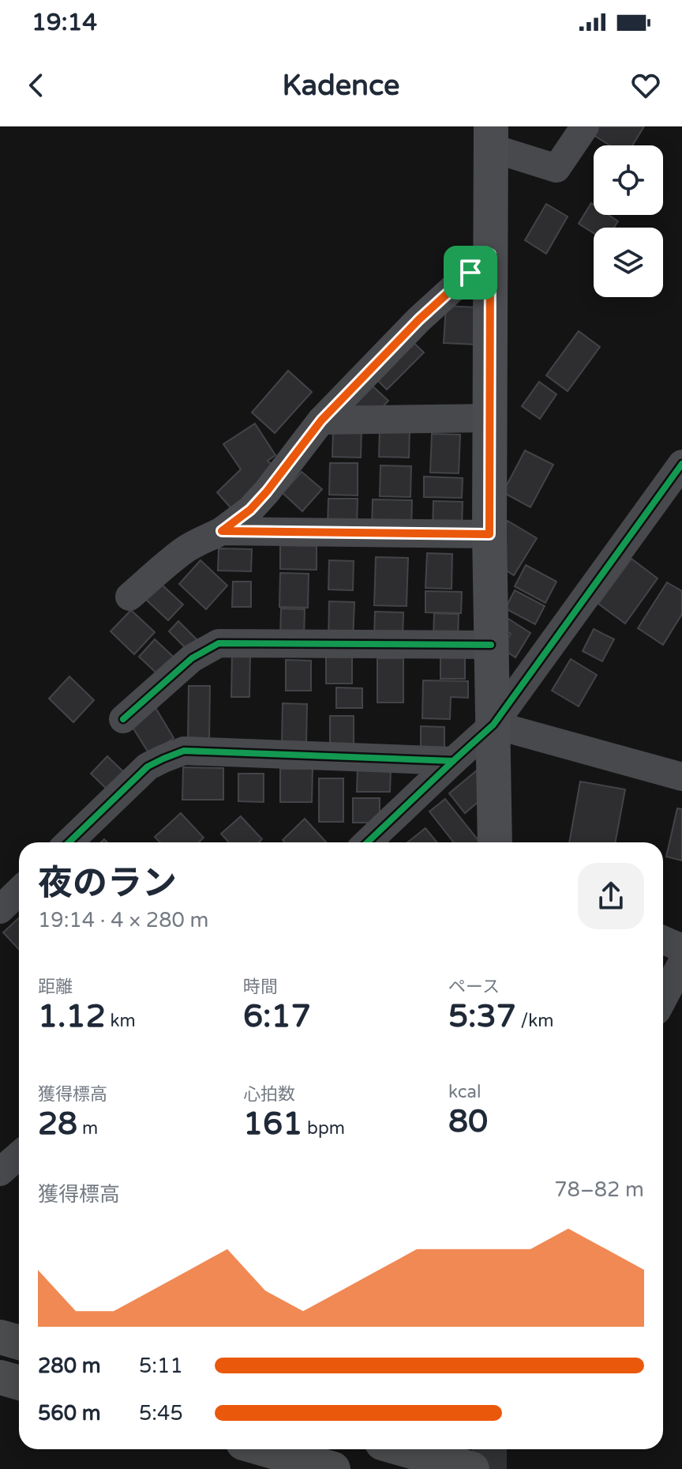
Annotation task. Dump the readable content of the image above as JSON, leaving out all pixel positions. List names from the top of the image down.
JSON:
{
  "page": {
    "status": "19:14",
    "header": "Kadence",
    "heading": ["夜のラン", "19:14 · 4 × 280 m"],
    "stats": [
      ["距離", "1.12 km"],
      ["時間", "6:17"],
      ["ペース", "5:37 /km"],
      ["獲得標高", "28 m"],
      ["心拍数", "161 bpm"],
      ["kcal", "80"]
    ],
    "chart": ["獲得標高", "78–82 m"],
    "list": [
      {
        "name": "280 m",
        "note": "5:11"
      },
      {
        "name": "560 m",
        "note": "5:45"
      }
    ]
  }
}
